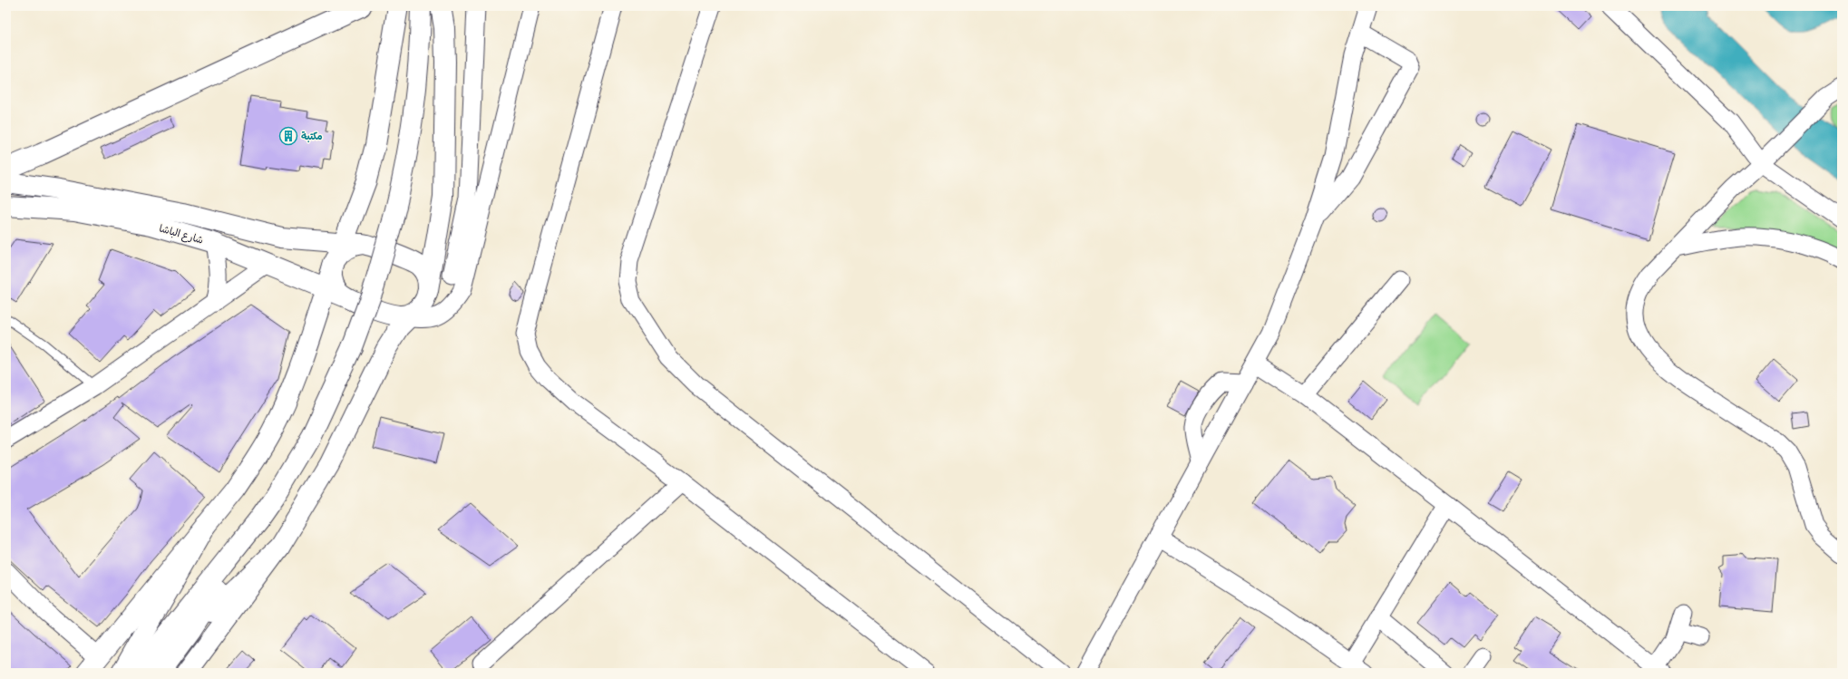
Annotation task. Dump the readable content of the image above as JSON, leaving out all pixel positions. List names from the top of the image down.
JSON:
{
  "streets": {
    "main road": ["شارع الباشا"]
  },
  "places": {
    "building": ["مكتبة"]
  }
}
